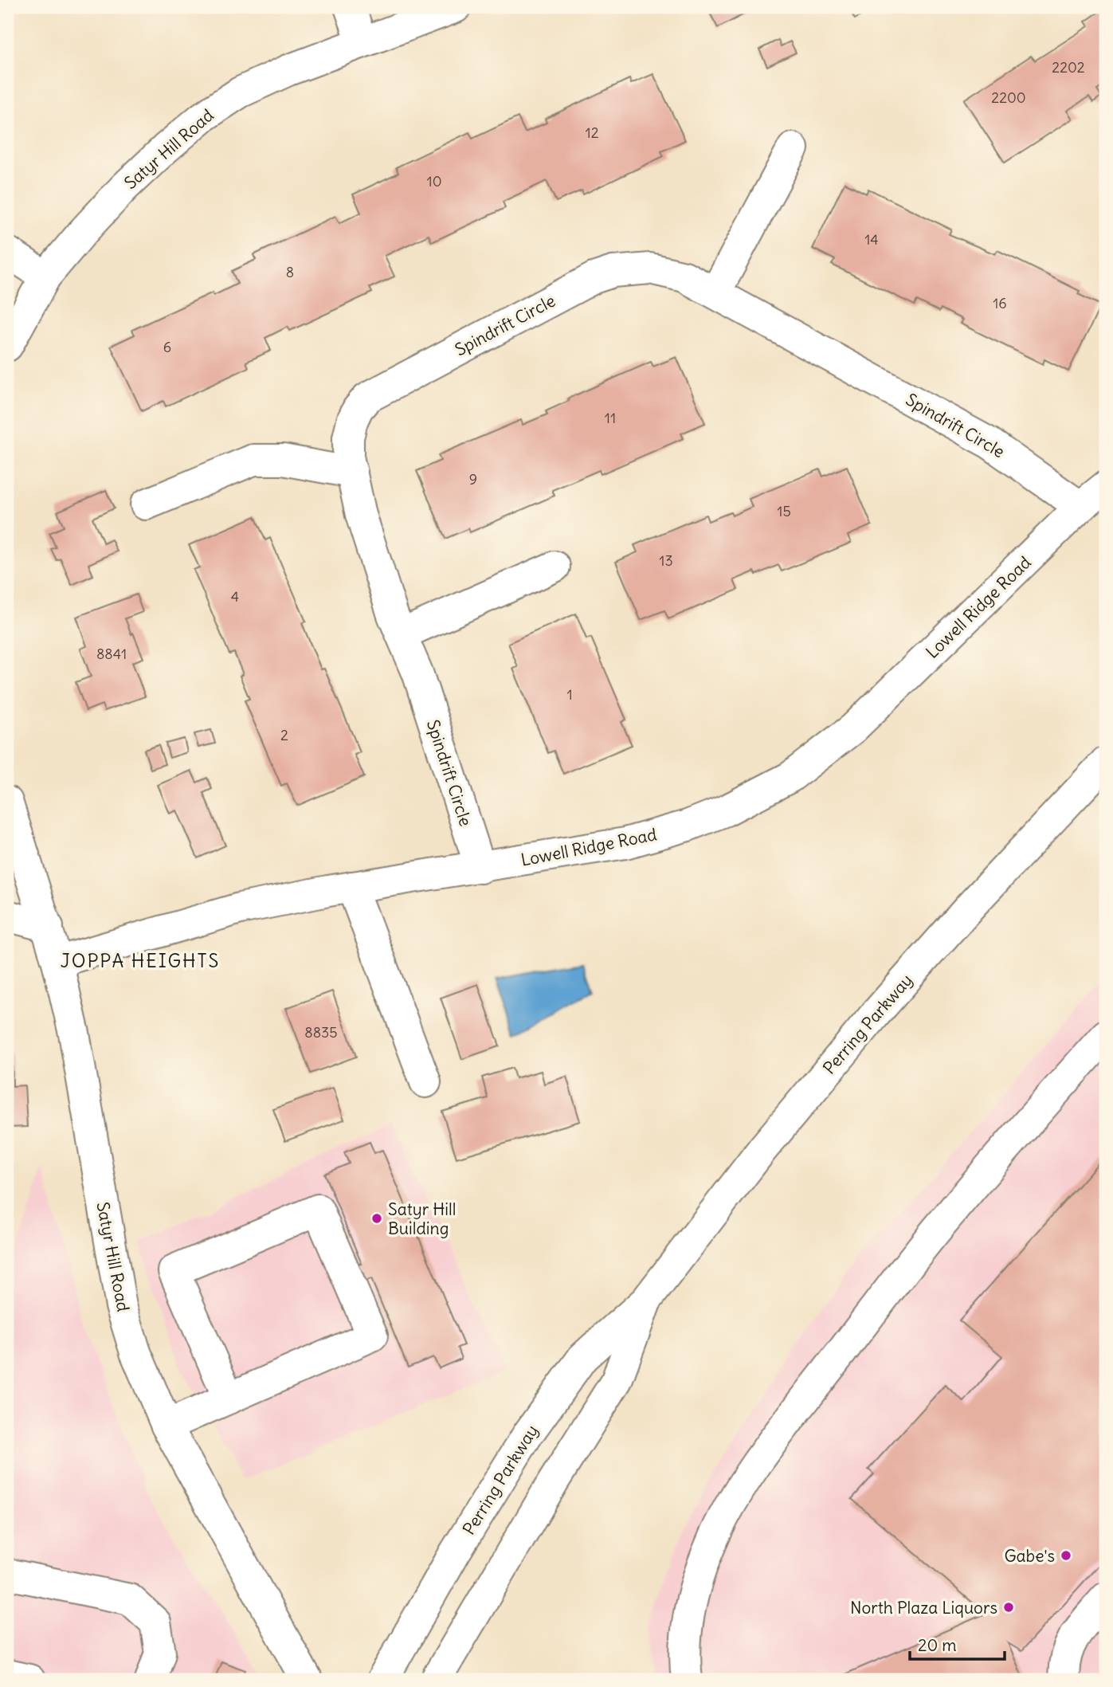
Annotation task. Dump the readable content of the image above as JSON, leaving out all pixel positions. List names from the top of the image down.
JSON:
{
  "streets": {
    "street": [
      "Satyr Hill Road",
      "Spindrift Circle",
      "Lowell Ridge Road",
      "Perring Parkway"
    ]
  },
  "crossings": [
    ["Satyr Hill Road", "Lowell Ridge Road"],
    ["Spindrift Circle", "Lowell Ridge Road"]
  ],
  "districts": ["JOPPA HEIGHTS"],
  "places": ["Satyr Hill Building", "Gabe's", "North Plaza Liquors"],
  "house_numbers": [
    "2202",
    "2200",
    "12",
    "10",
    "14",
    "8",
    "16",
    "6",
    "11",
    "9",
    "15",
    "13",
    "4",
    "8841",
    "1",
    "2",
    "8835"
  ],
  "scale_bar": "20 m"
}
